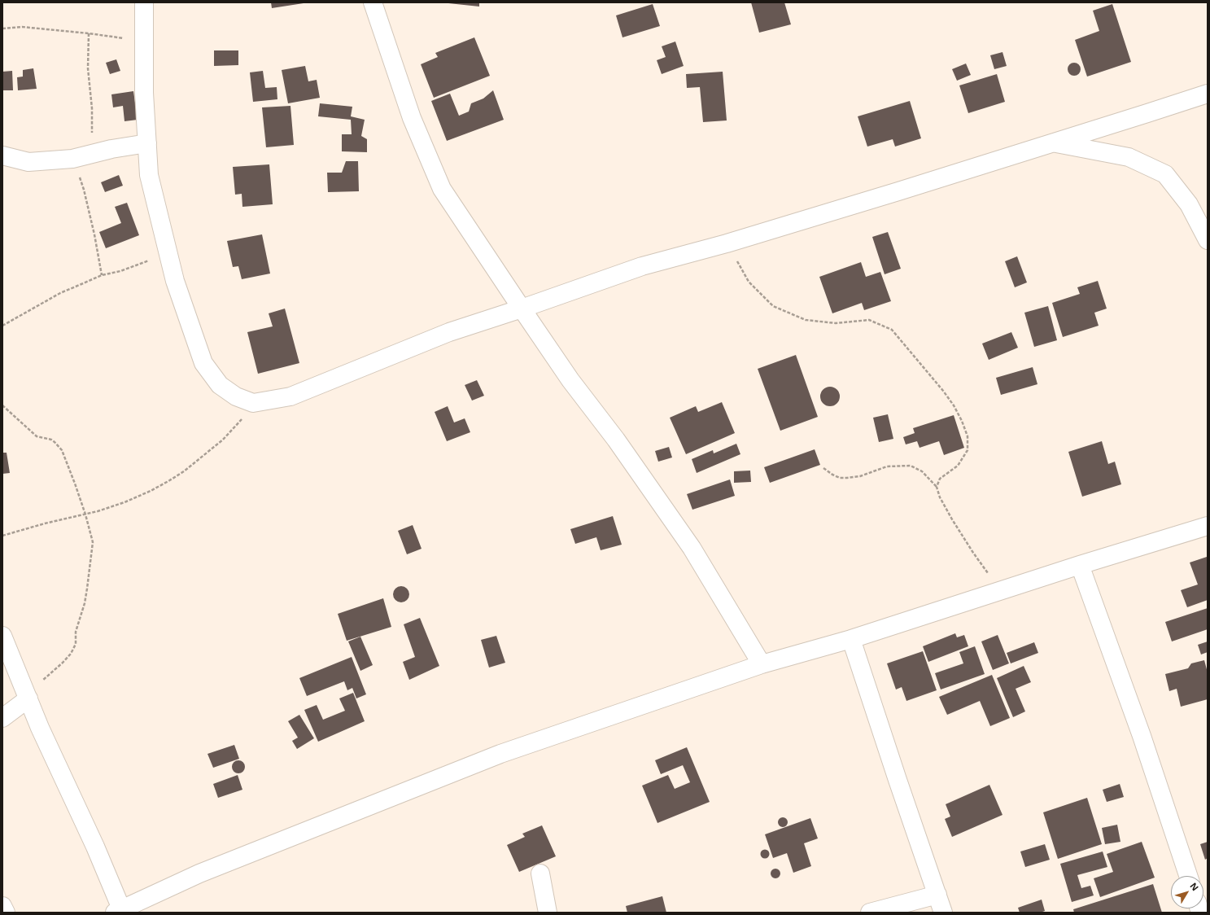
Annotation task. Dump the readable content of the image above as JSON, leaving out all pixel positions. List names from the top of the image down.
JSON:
{
  "north": "top right"
}
